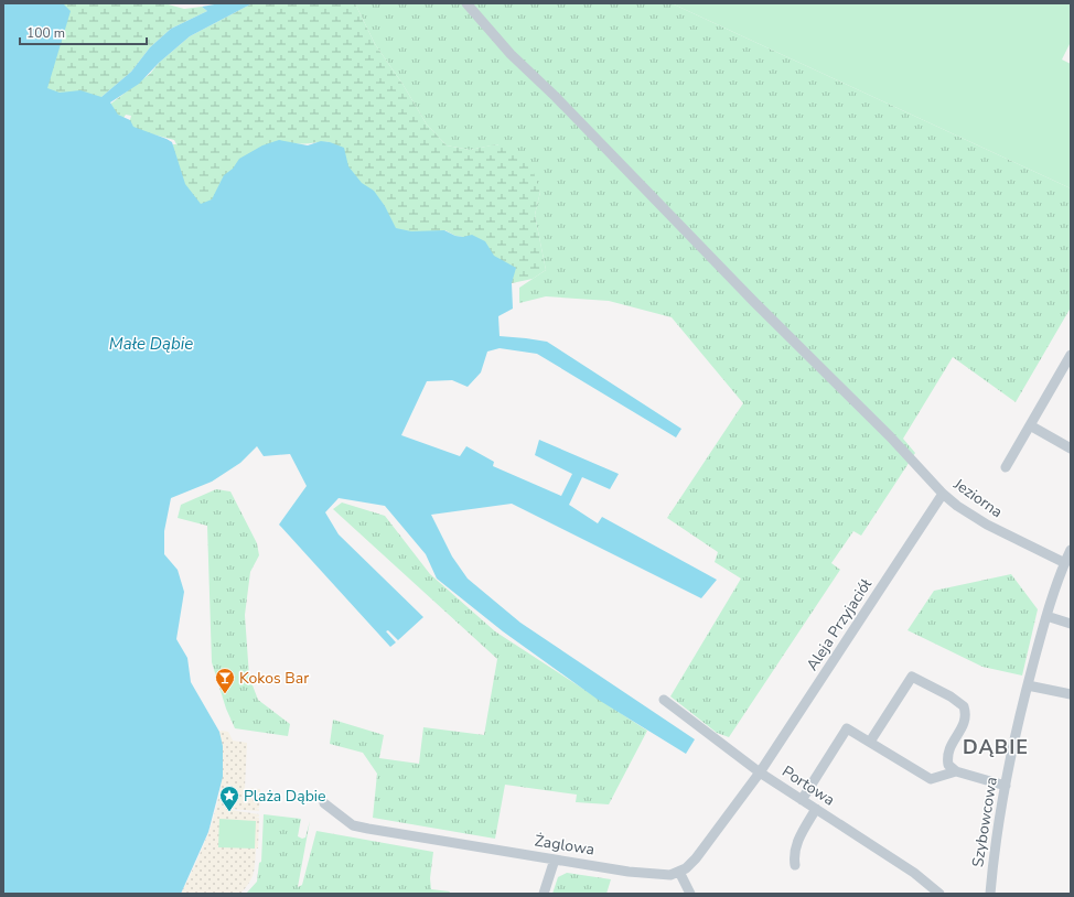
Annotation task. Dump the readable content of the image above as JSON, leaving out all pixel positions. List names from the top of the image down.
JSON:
{
  "streets": {
    "street": [
      "Jeziorna",
      "Aleja Przyjaciół",
      "Portowa",
      "Szybowcowa",
      "Żaglowa"
    ]
  },
  "crossings": [
    ["Jeziorna", "Aleja Przyjaciół"],
    ["Jeziorna", "Szybowcowa"],
    ["Aleja Przyjaciół", "Portowa"],
    ["Aleja Przyjaciół", "Żaglowa"],
    ["Portowa", "Żaglowa"]
  ],
  "districts": ["DĄBIE"],
  "water": ["Małe Dąbie"],
  "places": {
    "bar": ["Kokos Bar"],
    "place": ["Plaża Dąbie"]
  },
  "scale_bar": "100 m"
}
